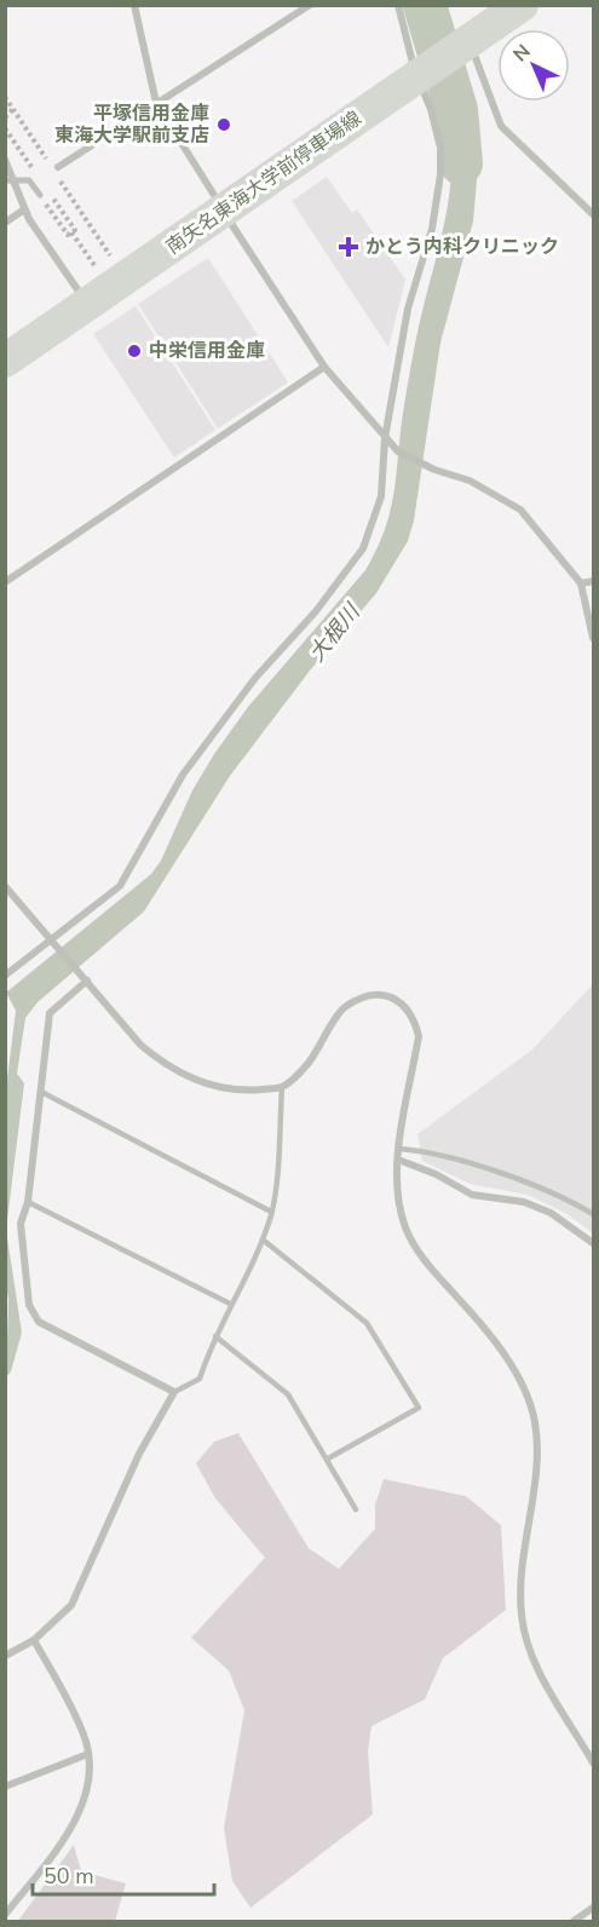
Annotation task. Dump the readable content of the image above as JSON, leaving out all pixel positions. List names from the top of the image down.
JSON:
{
  "streets": {
    "main road": ["南矢名東海大学前停車場線"]
  },
  "water": ["大根川"],
  "places": {
    "other": ["平塚信用金庫 東海大学駅前支店", "中栄信用金庫"],
    "health": ["かとう内科クリニック"]
  },
  "scale_bar": "50 m",
  "north": "top left"
}
